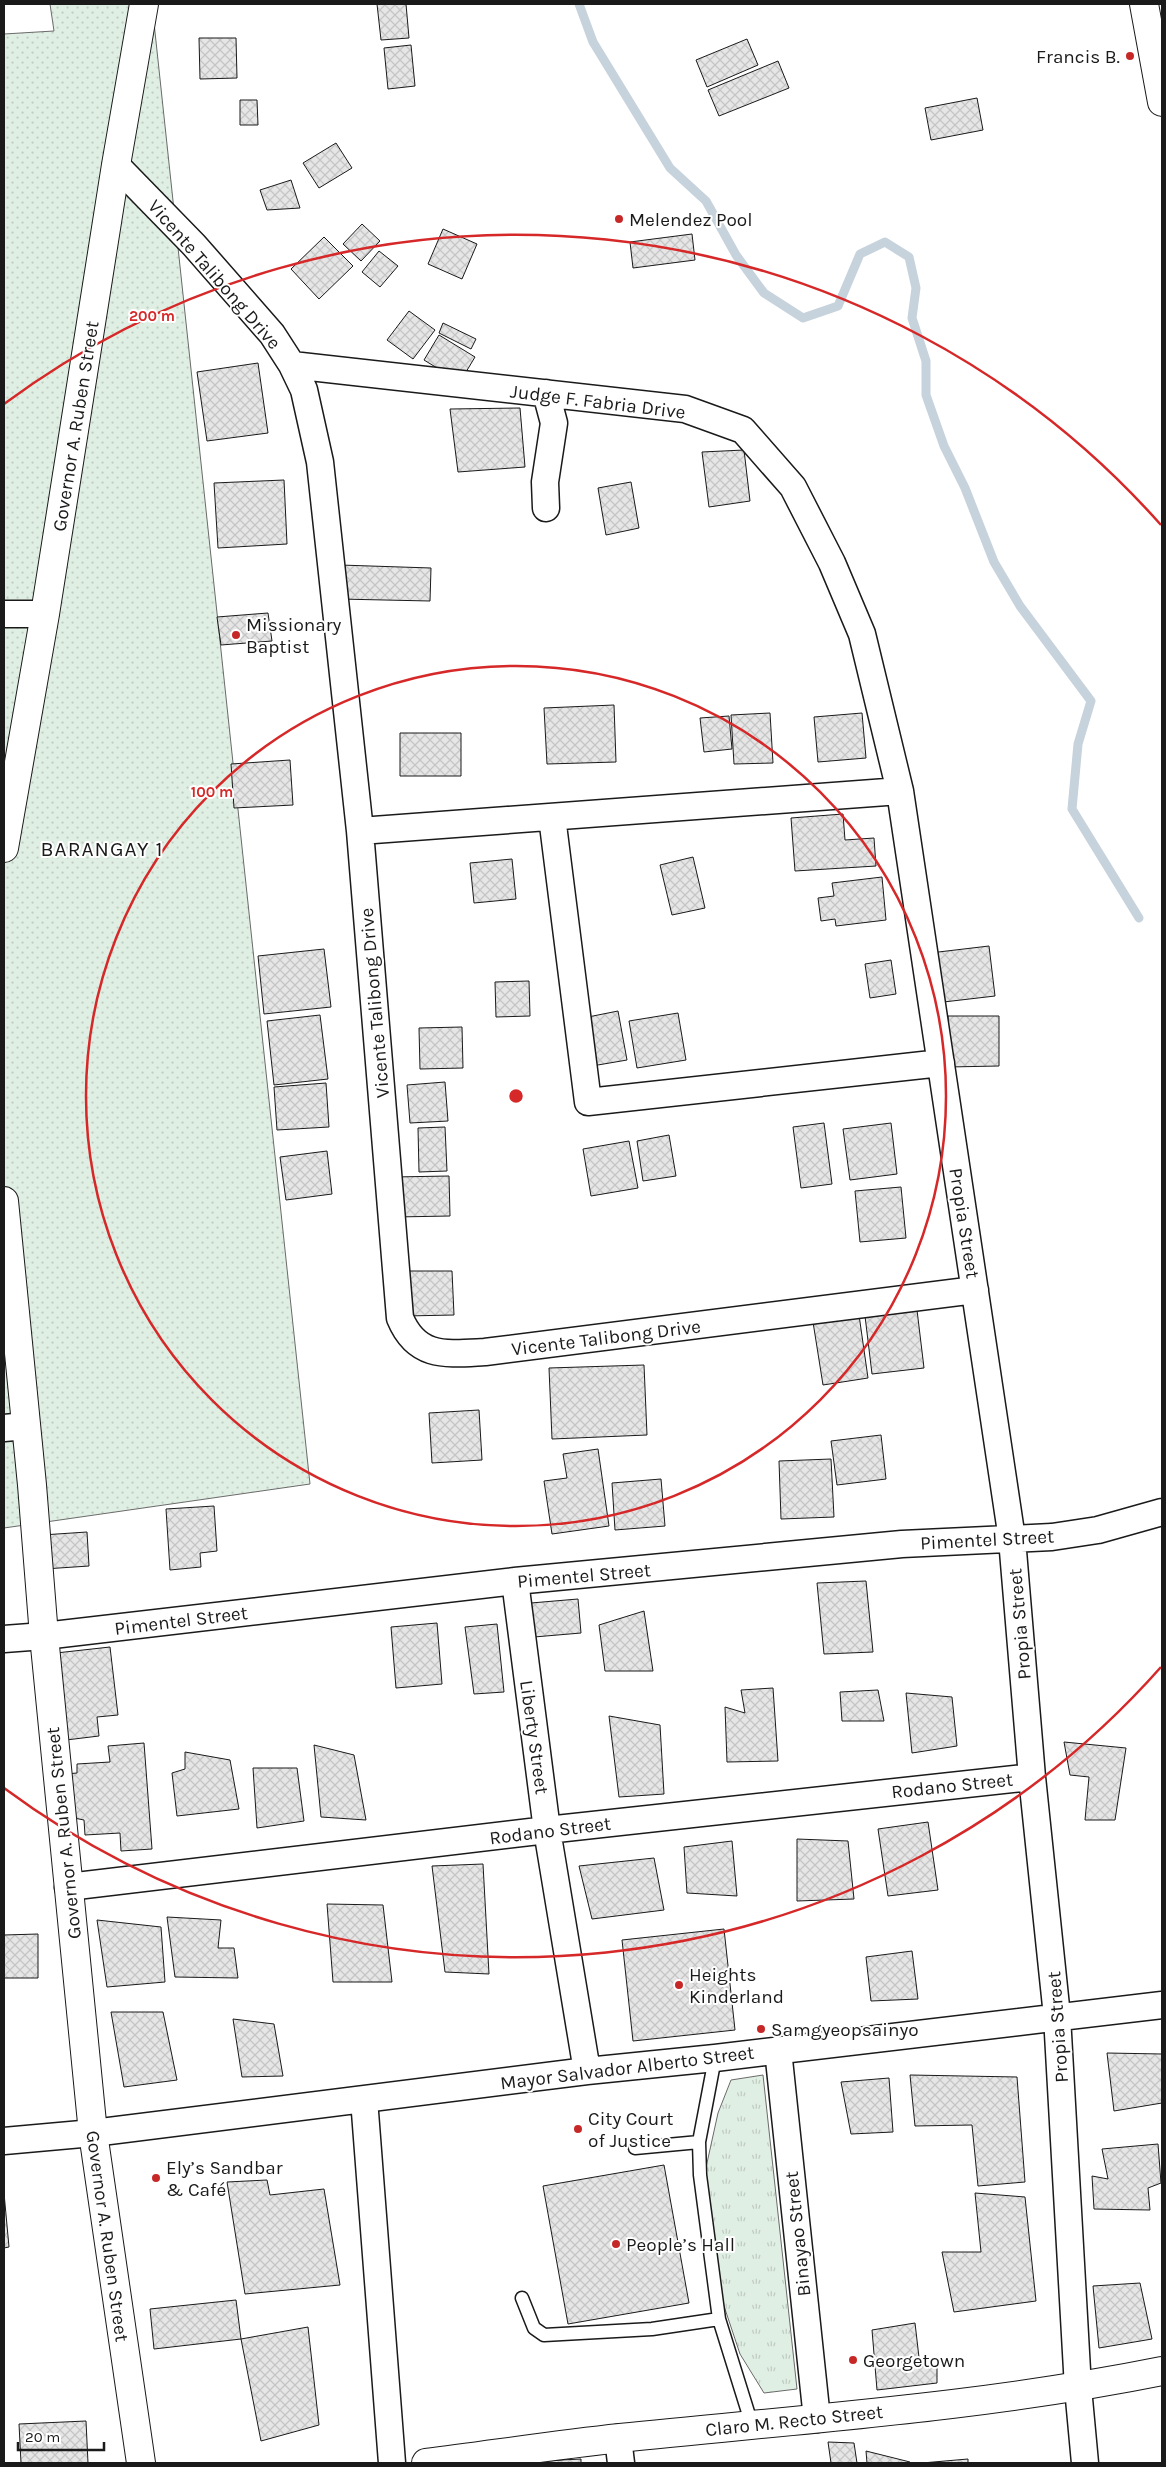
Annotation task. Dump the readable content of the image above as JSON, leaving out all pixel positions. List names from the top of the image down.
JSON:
{
  "streets": {
    "main road": ["Governor A. Ruben Street", "Claro M. Recto Street"],
    "street": [
      "Vicente Talibong Drive",
      "Judge F. Fabria Drive",
      "Propia Street",
      "Pimentel Street",
      "Liberty Street",
      "Rodano Street",
      "Mayor Salvador Alberto Street",
      "Binayao Street"
    ]
  },
  "crossings": [
    ["Vicente Talibong Drive", "Judge F. Fabria Drive"],
    ["Vicente Talibong Drive", "Governor A. Ruben Street"],
    ["Vicente Talibong Drive", "Propia Street"],
    ["Judge F. Fabria Drive", "Propia Street"],
    ["Governor A. Ruben Street", "Pimentel Street"],
    ["Governor A. Ruben Street", "Rodano Street"],
    ["Governor A. Ruben Street", "Mayor Salvador Alberto Street"],
    ["Propia Street", "Pimentel Street"],
    ["Propia Street", "Rodano Street"],
    ["Propia Street", "Mayor Salvador Alberto Street"],
    ["Propia Street", "Claro M. Recto Street"],
    ["Pimentel Street", "Liberty Street"],
    ["Liberty Street", "Rodano Street"],
    ["Liberty Street", "Mayor Salvador Alberto Street"],
    ["Mayor Salvador Alberto Street", "Binayao Street"],
    ["Binayao Street", "Claro M. Recto Street"]
  ],
  "districts": ["BARANGAY 1"],
  "places": [
    "Francis B.",
    "Melendez Pool",
    "Missionary Baptist",
    "Heights Kinderland",
    "Samgyeopsainyo",
    "City Court of Justice",
    "Ely’s Sandbar & Café",
    "People’s Hall",
    "Georgetown"
  ],
  "scale_bar": "20 m",
  "rings": ["200 m", "100 m"]
}
